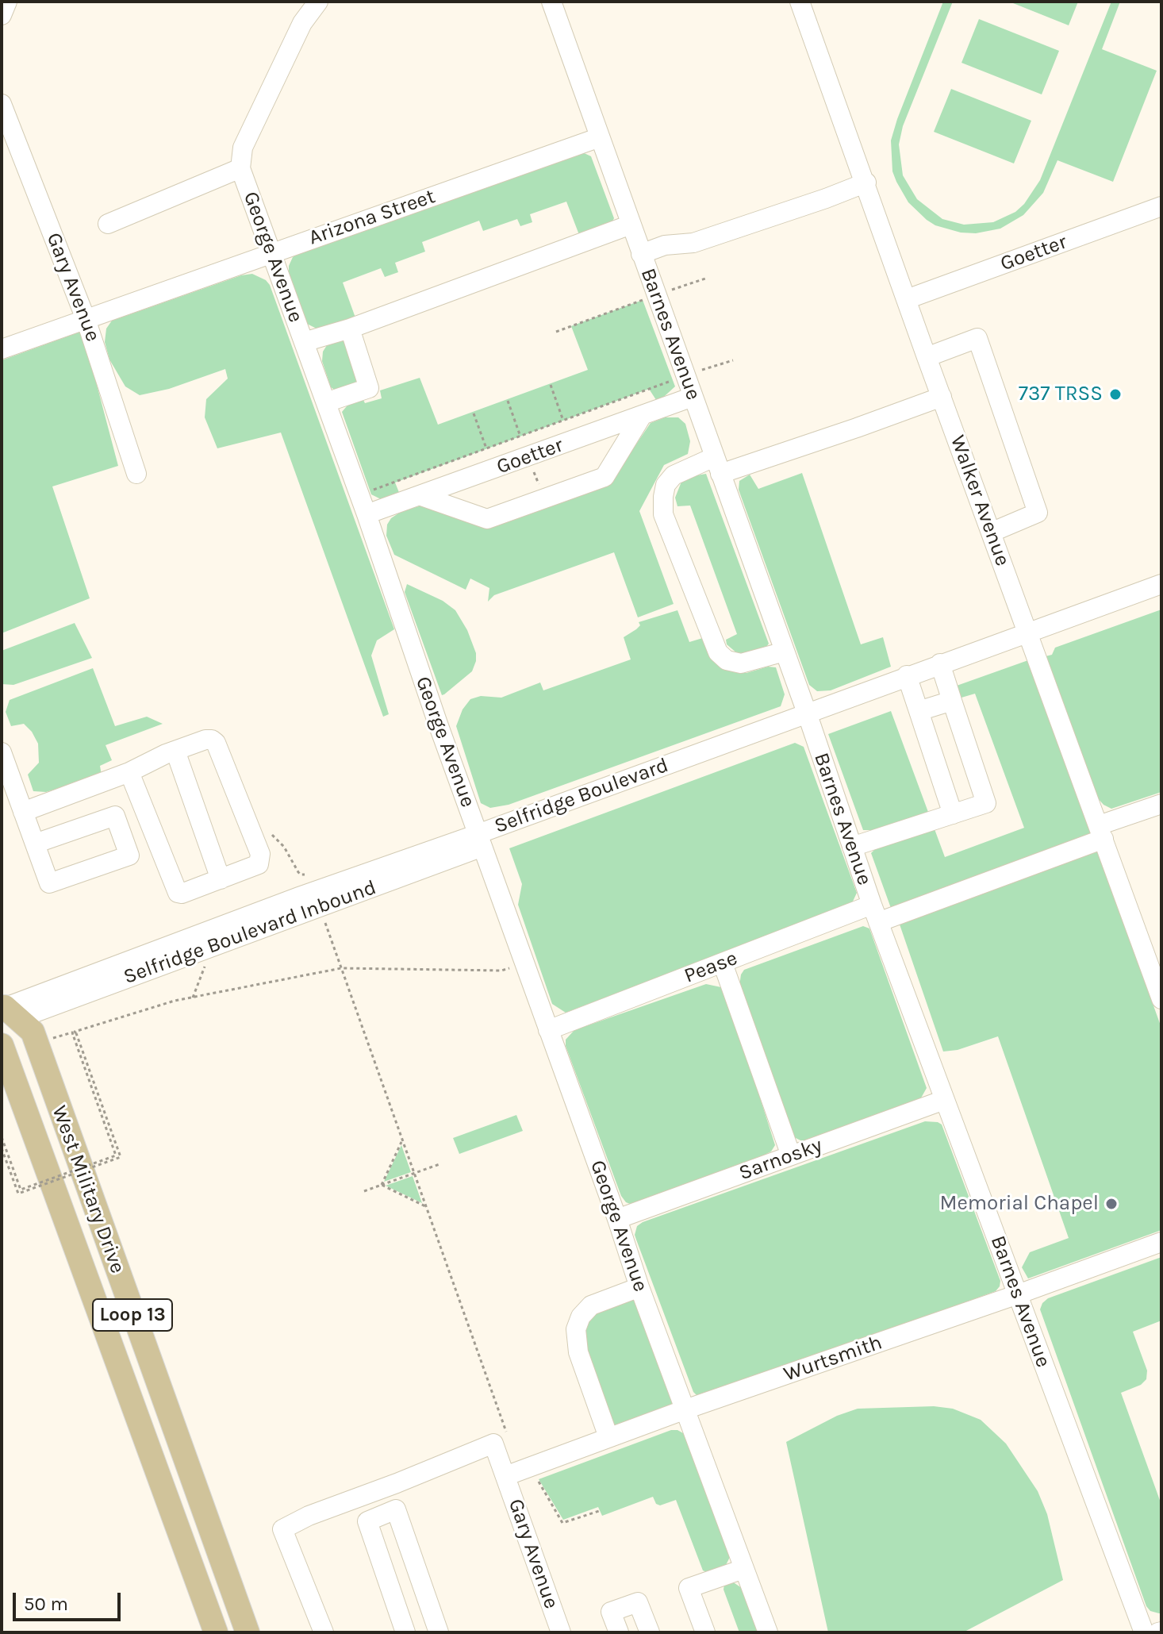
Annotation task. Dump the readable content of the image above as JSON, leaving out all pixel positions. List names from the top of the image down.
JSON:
{
  "streets": {
    "main road": ["West Military Drive", "Loop 13"],
    "street": [
      "Arizona Street",
      "Goetter",
      "George Avenue",
      "Gary Avenue",
      "Barnes Avenue",
      "Walker Avenue",
      "Selfridge Boulevard",
      "Selfridge Boulevard Inbound",
      "Pease",
      "Sarnosky",
      "Wurtsmith"
    ]
  },
  "crossings": [
    ["Arizona Street", "George Avenue"],
    ["Arizona Street", "Gary Avenue"],
    ["Arizona Street", "Barnes Avenue"],
    ["Goetter", "George Avenue"],
    ["Goetter", "Barnes Avenue"],
    ["Goetter", "Walker Avenue"],
    ["George Avenue", "Selfridge Boulevard"],
    ["George Avenue", "Selfridge Boulevard Inbound"],
    ["George Avenue", "Pease"],
    ["George Avenue", "Sarnosky"],
    ["George Avenue", "Wurtsmith"],
    ["Gary Avenue", "Wurtsmith"],
    ["Barnes Avenue", "Selfridge Boulevard"],
    ["Barnes Avenue", "Pease"],
    ["Barnes Avenue", "Sarnosky"],
    ["Barnes Avenue", "Wurtsmith"],
    ["Walker Avenue", "Selfridge Boulevard"],
    ["Walker Avenue", "Pease"],
    ["Selfridge Boulevard", "Selfridge Boulevard Inbound"],
    ["Selfridge Boulevard Inbound", "West Military Drive"]
  ],
  "places": ["737 TRSS", "Memorial Chapel"],
  "scale_bar": "50 m"
}
